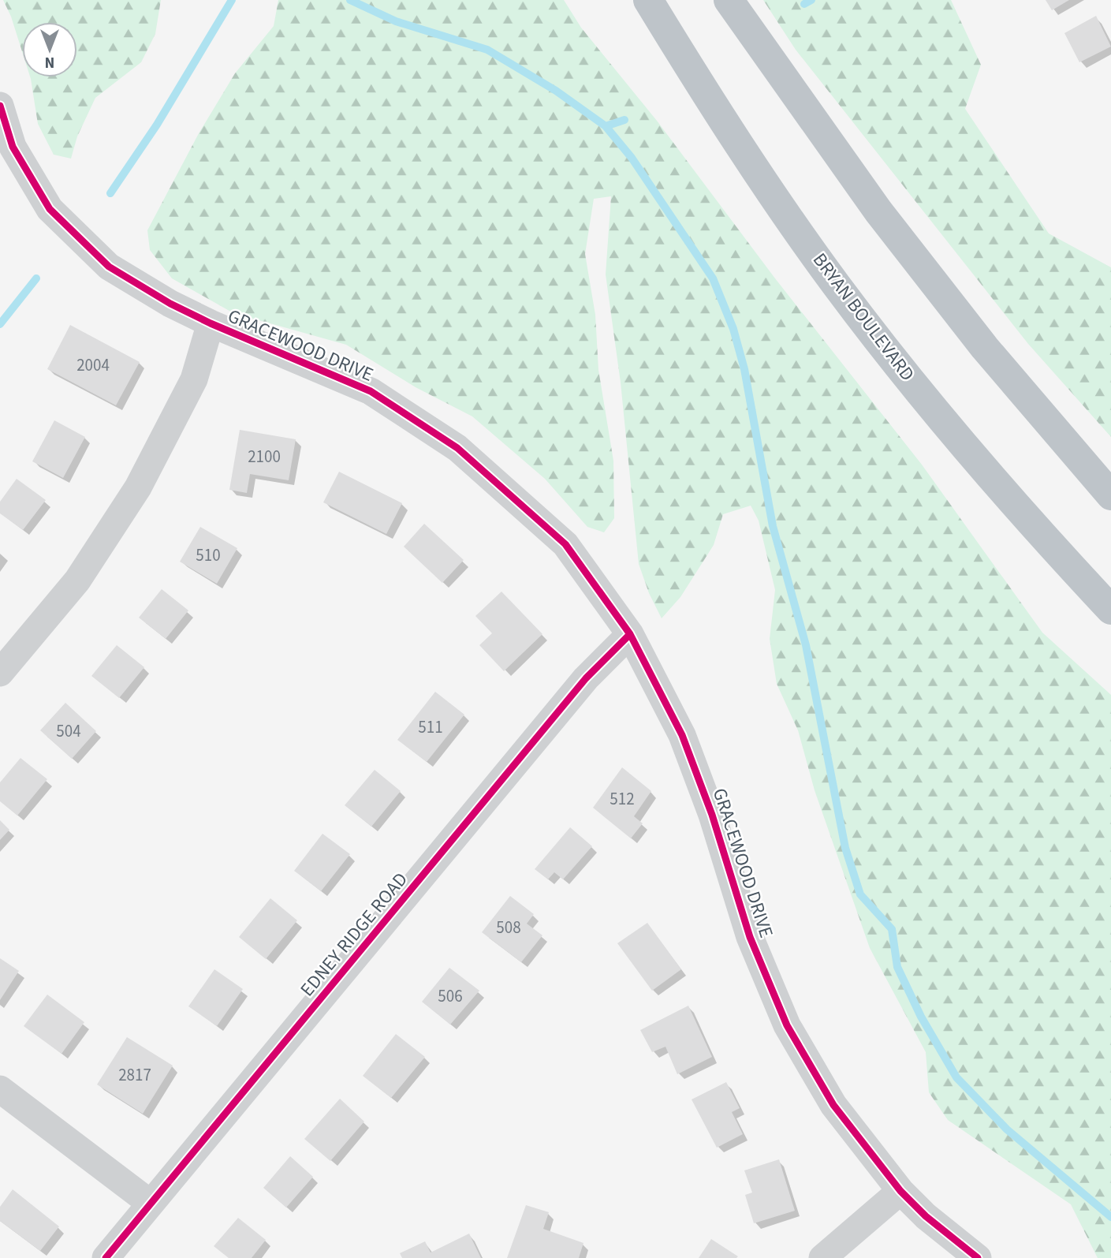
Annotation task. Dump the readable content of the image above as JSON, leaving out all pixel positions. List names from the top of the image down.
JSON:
{
  "streets": {
    "highway": ["BRYAN BOULEVARD"],
    "street": ["GRACEWOOD DRIVE", "EDNEY RIDGE ROAD"]
  },
  "crossings": [
    ["GRACEWOOD DRIVE", "EDNEY RIDGE ROAD"]
  ],
  "house_numbers": [
    "2004",
    "2100",
    "510",
    "511",
    "504",
    "512",
    "508",
    "506",
    "2817"
  ],
  "north": "bottom"
}
